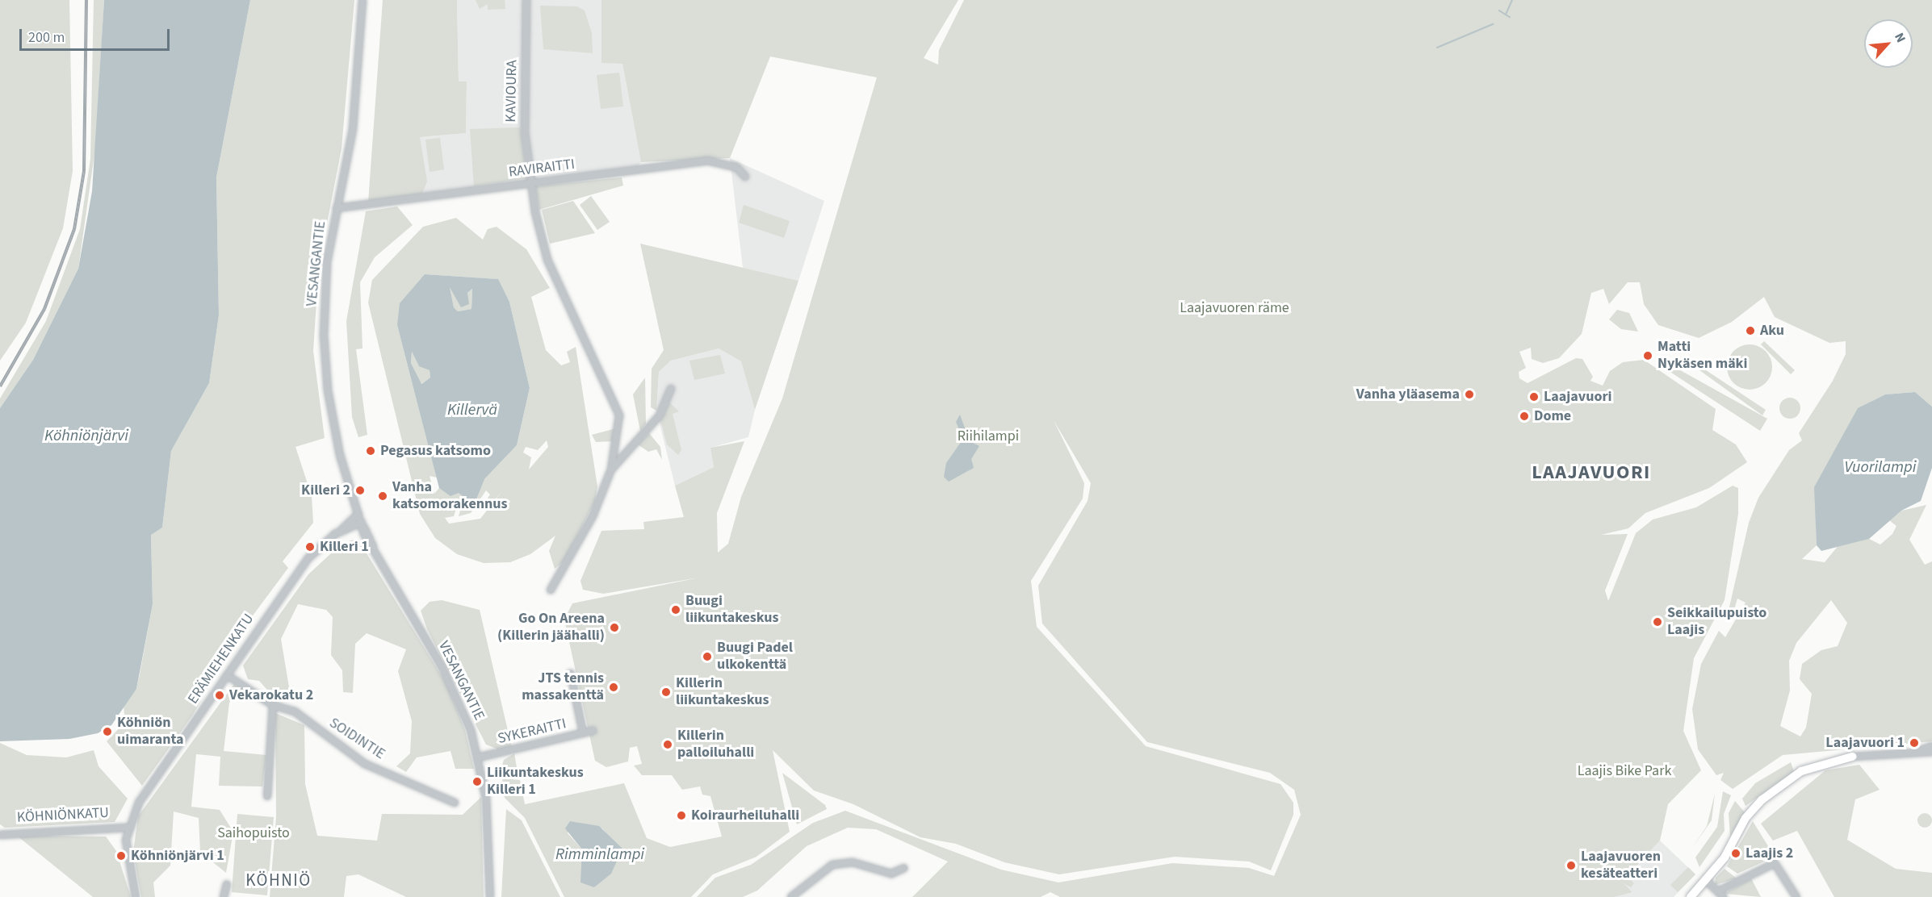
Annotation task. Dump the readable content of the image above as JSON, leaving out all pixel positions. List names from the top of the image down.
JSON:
{
  "streets": {
    "street": [
      "KAVIOURA",
      "RAVIRAITTI",
      "VESANGANTIE",
      "ERÄMIEHENKATU",
      "SYKERAITTI",
      "SOIDINTIE",
      "KÖHNIÖNKATU"
    ]
  },
  "crossings": [
    ["KAVIOURA", "RAVIRAITTI"],
    ["RAVIRAITTI", "VESANGANTIE"],
    ["VESANGANTIE", "ERÄMIEHENKATU"],
    ["VESANGANTIE", "SYKERAITTI"],
    ["ERÄMIEHENKATU", "SOIDINTIE"],
    ["ERÄMIEHENKATU", "KÖHNIÖNKATU"]
  ],
  "districts": ["LAAJAVUORI", "KÖHNIÖ"],
  "water": [
    "Killervä",
    "Köhniönjärvi",
    "Vuorilampi",
    "Rimminlampi"
  ],
  "parks": [
    "Laajavuoren räme",
    "Riihilampi",
    "Laajis Bike Park",
    "Saihopuisto"
  ],
  "places": [
    "Aku",
    "Matti Nykäsen mäki",
    "Vanha yläasema",
    "Laajavuori",
    "Dome",
    "Pegasus katsomo",
    "Killeri 2",
    "Vanha katsomorakennus",
    "Killeri 1",
    "Buugi liikuntakeskus",
    "Seikkailupuisto Laajis",
    "Go On Areena (Killerin jäähalli)",
    "Buugi Padel ulkokenttä",
    "JTS tennis massakenttä",
    "Killerin liikuntakeskus",
    "Vekarokatu 2",
    "Köhniön uimaranta",
    "Laajavuori 1",
    "Killerin palloiluhalli",
    "Liikuntakeskus Killeri 1",
    "Koiraurheiluhalli",
    "Laajis 2",
    "Köhniönjärvi 1",
    "Laajavuoren kesäteatteri"
  ],
  "scale_bar": "200 m",
  "north": "top right"
}
